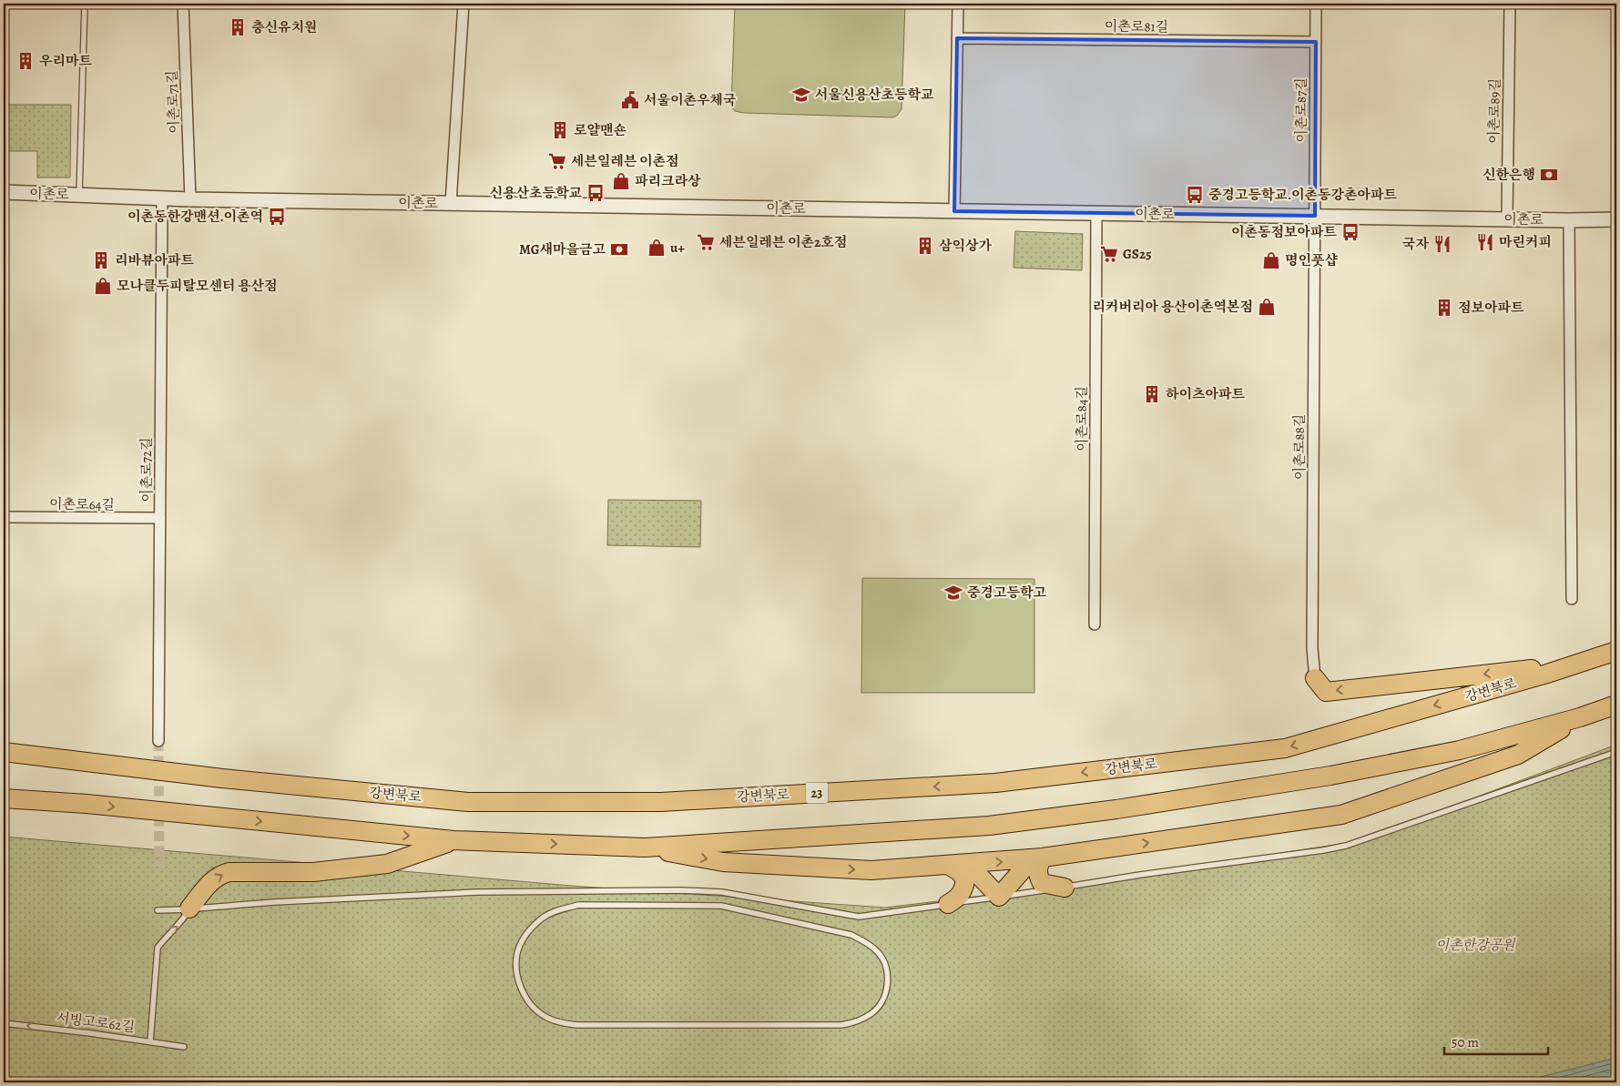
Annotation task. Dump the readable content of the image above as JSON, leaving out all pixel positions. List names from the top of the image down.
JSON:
{
  "streets": {
    "highway": ["강변북로", "23"],
    "street": [
      "이촌로81길",
      "이촌로71길",
      "이촌로87길",
      "이촌로89길",
      "이촌로",
      "이촌로84길",
      "이촌로88길",
      "이촌로72길",
      "이촌로64길"
    ],
    "lane": ["서빙고로62길"]
  },
  "crossings": [
    ["이촌로81길", "이촌로87길"],
    ["이촌로71길", "이촌로"],
    ["이촌로87길", "이촌로"],
    ["이촌로87길", "이촌로88길"],
    ["이촌로89길", "이촌로"],
    ["이촌로", "이촌로84길"],
    ["이촌로", "이촌로88길"],
    ["이촌로", "이촌로72길"],
    ["이촌로72길", "이촌로64길"]
  ],
  "one_way": ["서빙고로62길"],
  "parks": ["이촌한강공원"],
  "places": {
    "building": [
      "충신유치원",
      "우리마트",
      "로얄맨숀",
      "삼익상가",
      "리바뷰아파트",
      "점보아파트",
      "하이츠아파트"
    ],
    "school or university": ["서울신용산초등학교", "중경고등학고"],
    "public building": ["서울이촌우체국"],
    "supermarket": ["세븐일레븐 이촌점", "세븐일레븐 이촌2호점", "GS25"],
    "bank": ["신한은행", "MG새마을금고"],
    "shop": [
      "파리크라상",
      "u+",
      "명인풋샵",
      "모나클두피탈모센터 용산점",
      "리커버리아 용산이촌역본점"
    ],
    "bus stop": [
      "신용산초등학교",
      "중경고등학교.이촌동강촌아파트",
      "이촌동한강맨션.이촌역",
      "이촌동점보아파트"
    ],
    "restaurant": ["마린커피", "국자"]
  },
  "scale_bar": "50 m"
}
